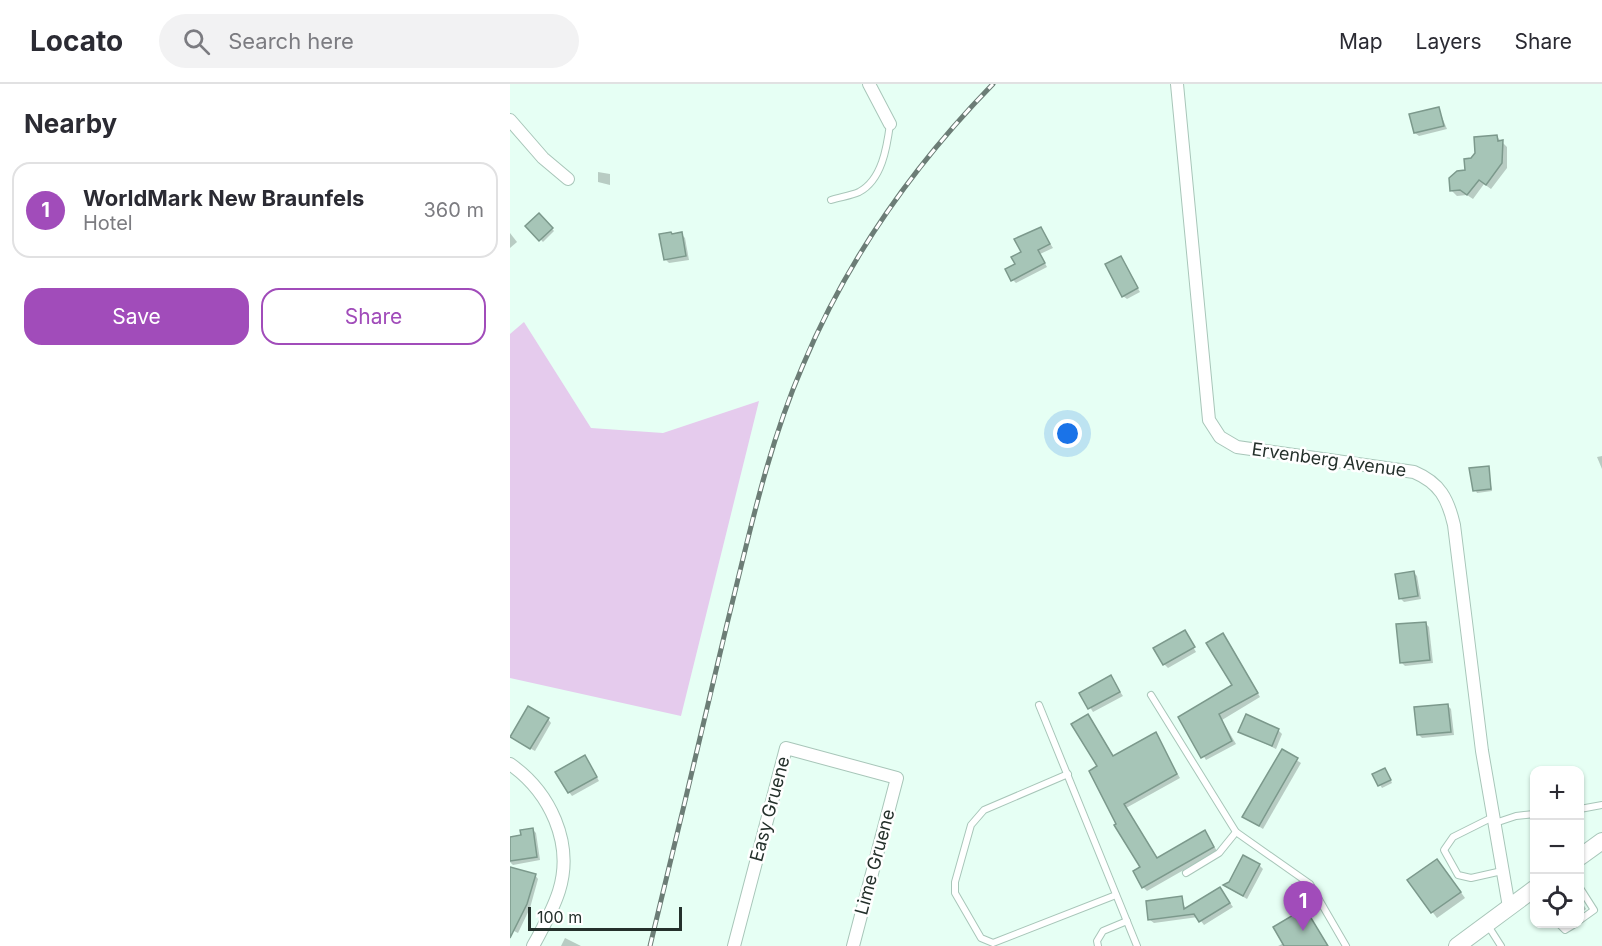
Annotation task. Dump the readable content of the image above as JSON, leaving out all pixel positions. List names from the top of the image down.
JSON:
{
  "streets": {
    "street": ["Ervenberg Avenue", "Easy Gruene", "Lime Gruene"]
  },
  "crossings": [
    ["Easy Gruene", "Lime Gruene"]
  ],
  "scale_bar": "100 m",
  "page": {
    "header": "Locato",
    "search": "Search here",
    "nav": ["Map", "Layers", "Share"],
    "heading": "Nearby",
    "list": [
      {
        "mark": "1",
        "name": "WorldMark New Braunfels",
        "note": "Hotel",
        "value": "360 m"
      }
    ],
    "buttons": ["Save", "Share"],
    "map_buttons": ["+", "−"],
    "pins": "1",
    "scale": "100 m"
  }
}
